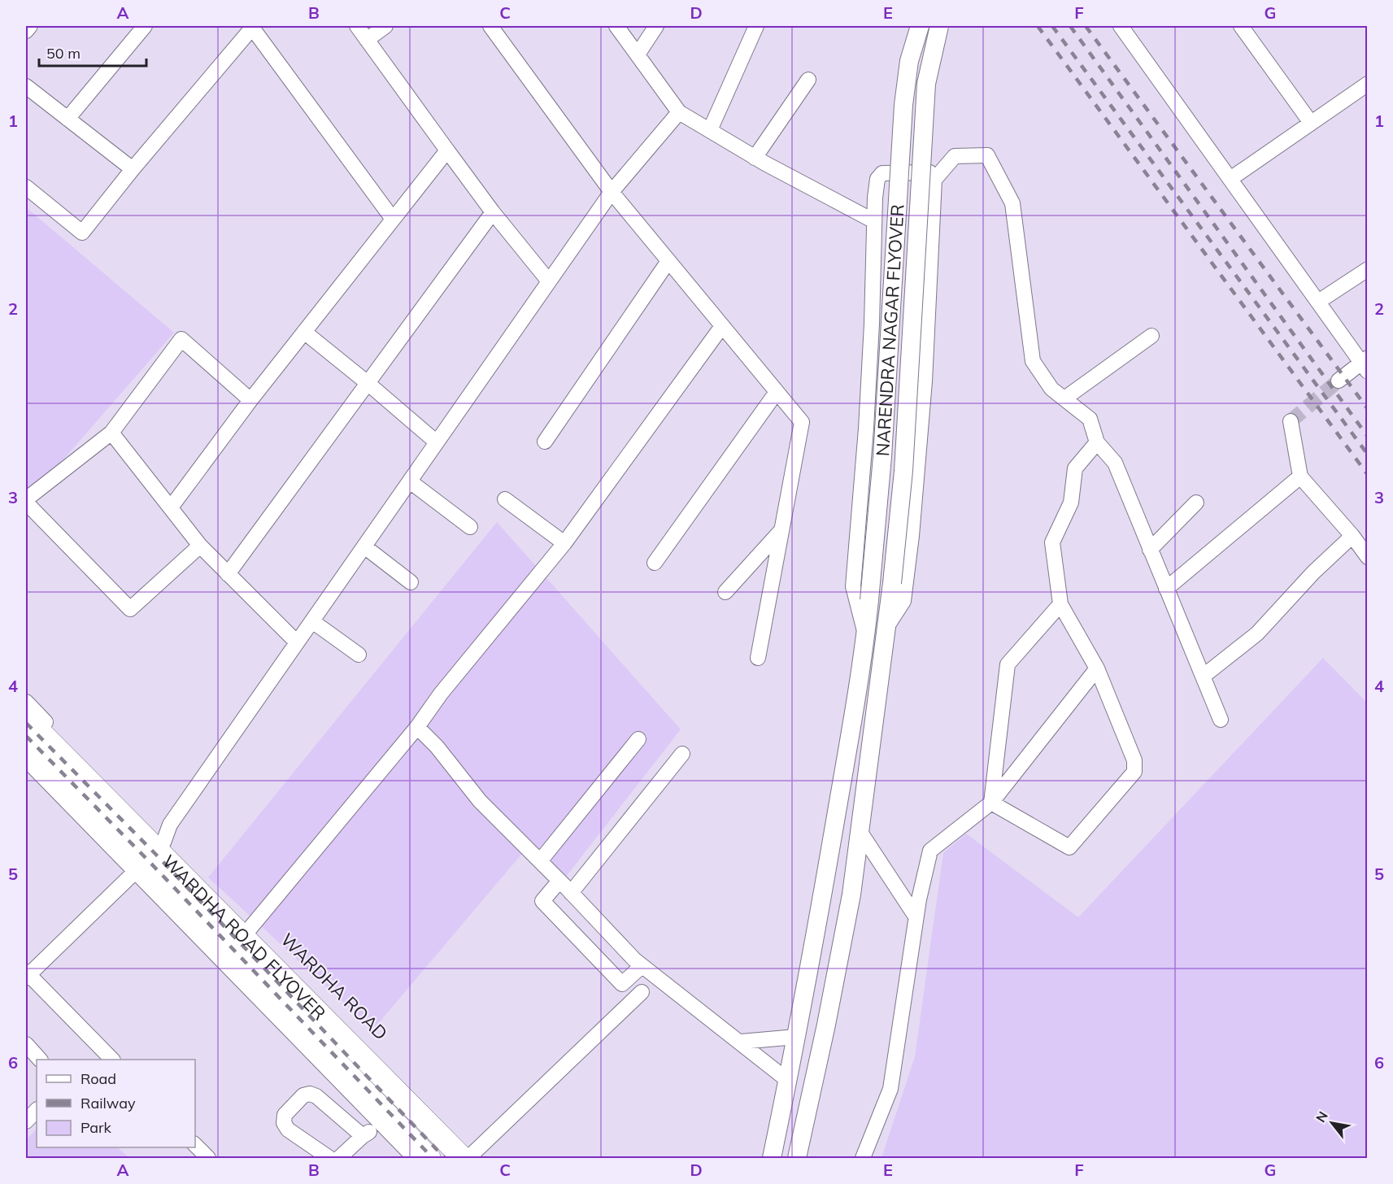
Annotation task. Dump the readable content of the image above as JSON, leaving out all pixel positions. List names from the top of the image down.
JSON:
{
  "streets": {
    "highway": ["WARDHA ROAD FLYOVER"],
    "main road": ["NARENDRA NAGAR FLYOVER"],
    "street": ["WARDHA ROAD"]
  },
  "crossings": [
    ["WARDHA ROAD FLYOVER", "WARDHA ROAD"]
  ],
  "legend": ["Road", "Railway", "Park"],
  "scale_bar": "50 m",
  "north": "top left",
  "grid": {
    "columns": [
      "A",
      "B",
      "C",
      "D",
      "E",
      "F",
      "G"
    ],
    "rows": [
      "1",
      "2",
      "3",
      "4",
      "5",
      "6"
    ]
  }
}
